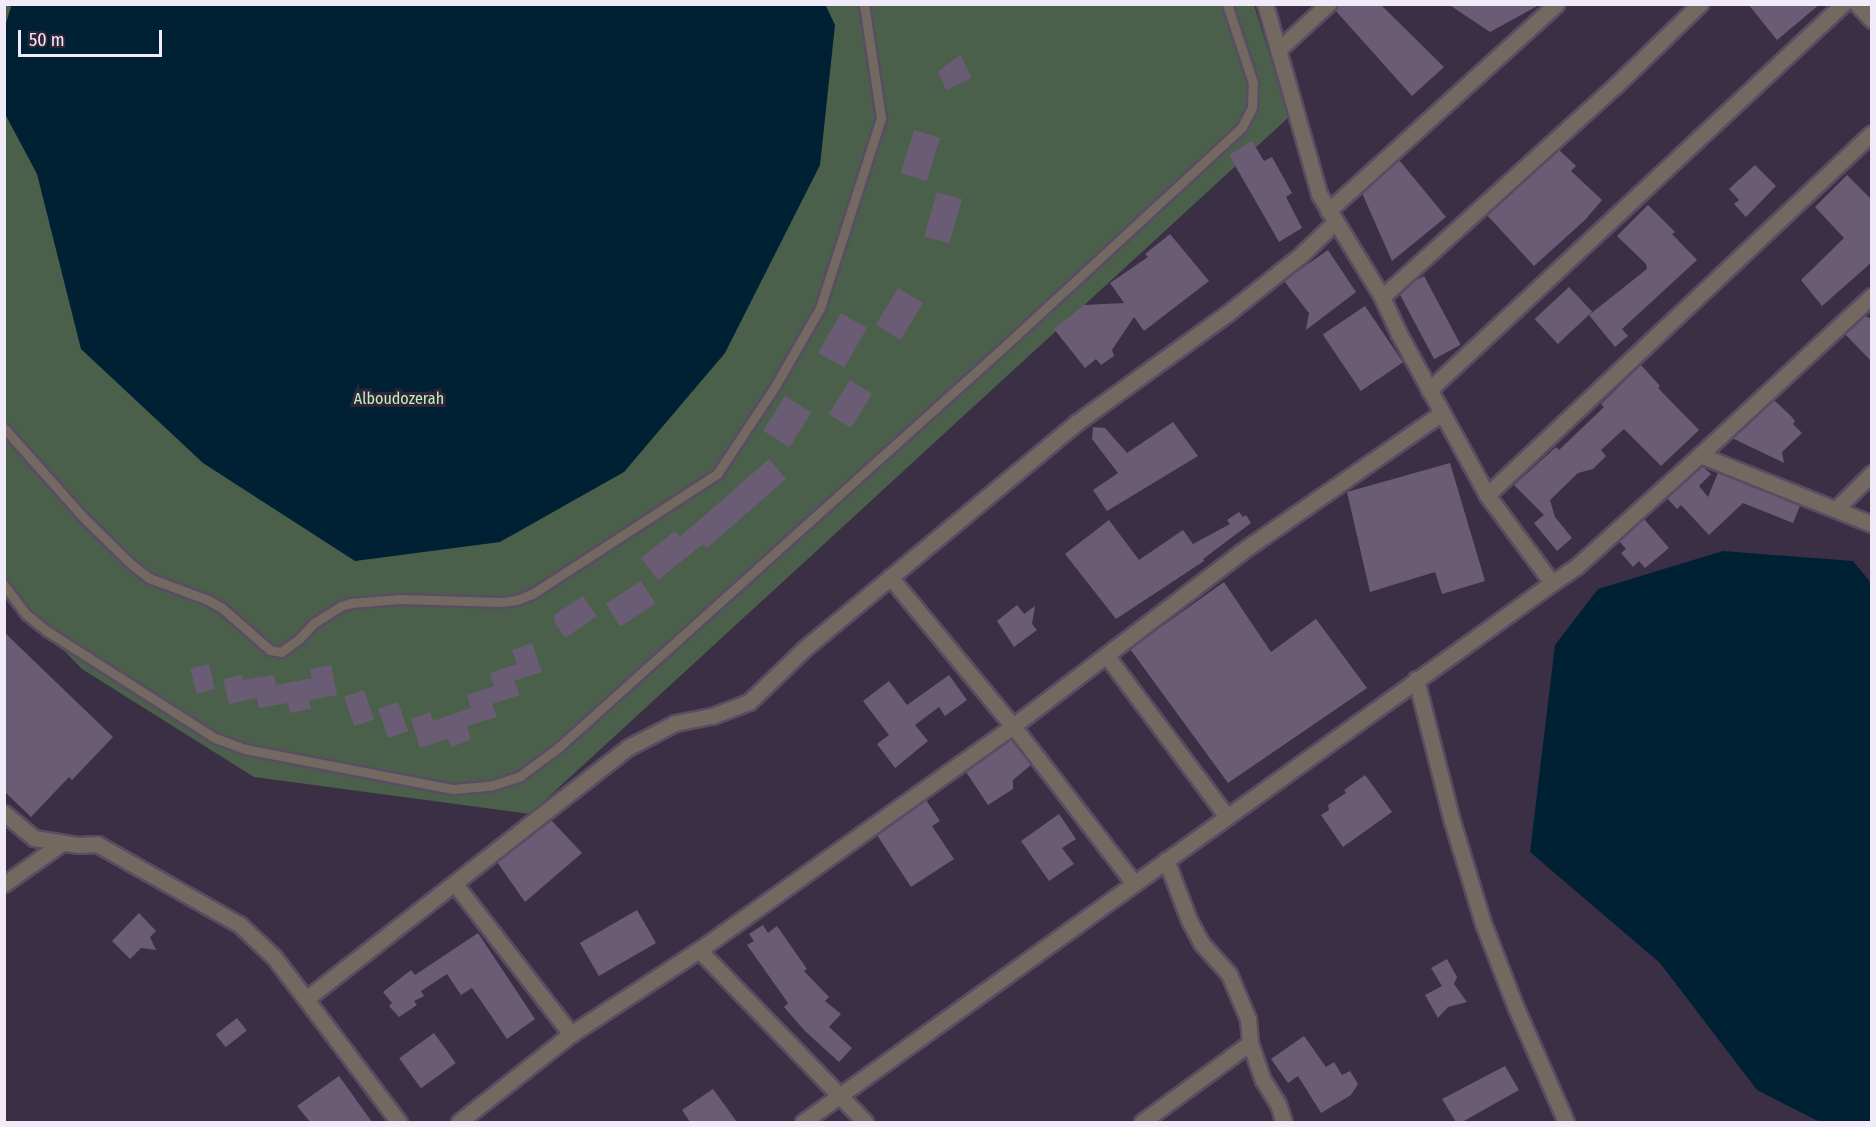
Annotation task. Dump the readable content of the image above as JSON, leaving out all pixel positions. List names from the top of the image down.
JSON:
{
  "parks": ["Alboudozerah"],
  "scale_bar": "50 m"
}
